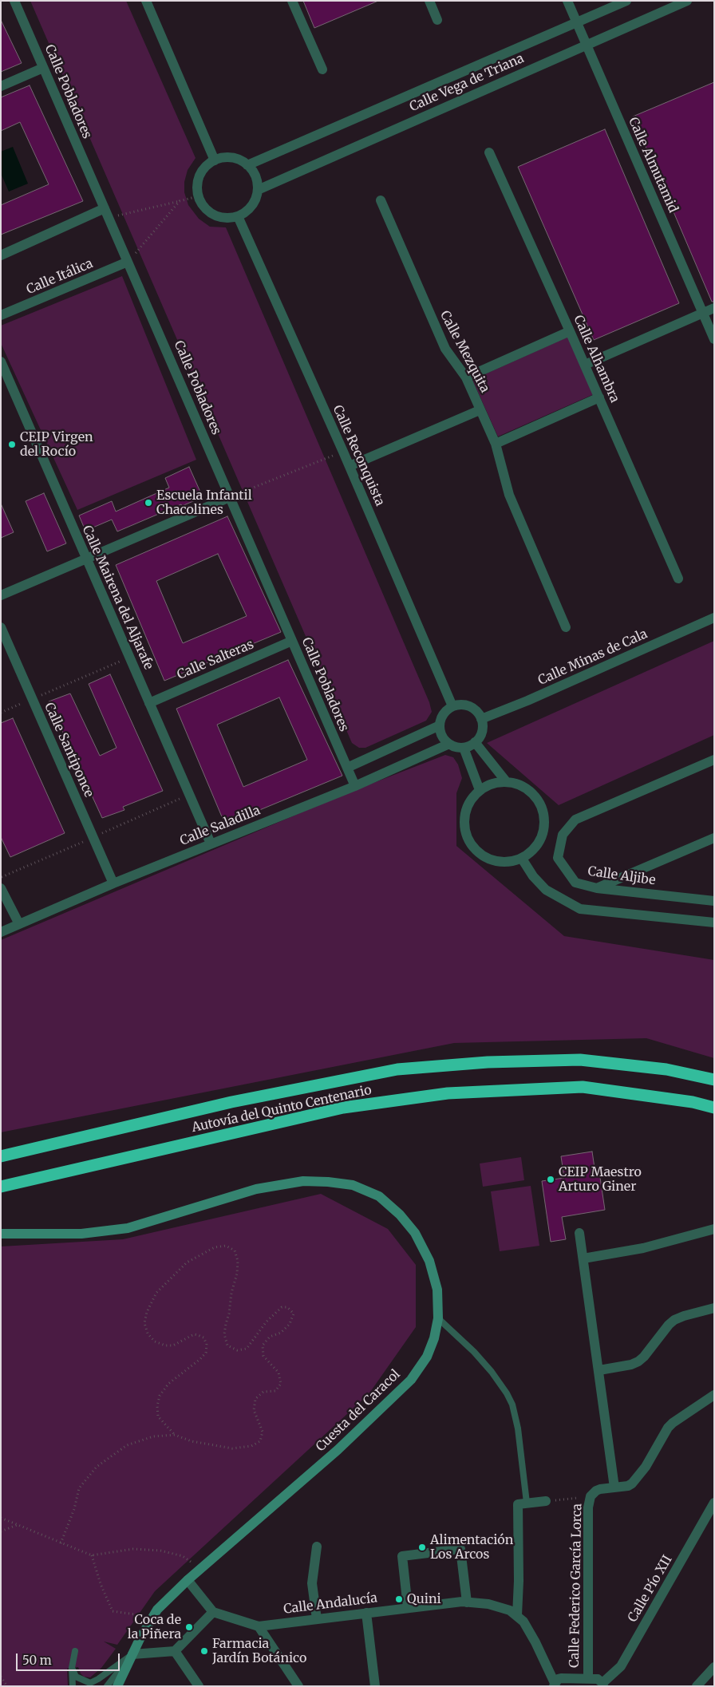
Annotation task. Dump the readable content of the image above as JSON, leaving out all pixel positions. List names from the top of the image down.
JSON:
{
  "streets": {
    "highway": ["Autovía del Quinto Centenario"],
    "main road": ["Cuesta del Caracol"],
    "street": [
      "Calle Vega de Triana",
      "Calle Pobladores",
      "Calle Almutamid",
      "Calle Itálica",
      "Calle Mezquita",
      "Calle Alhambra",
      "Calle Reconquista",
      "Calle Mairena del Aljarafe",
      "Calle Minas de Cala",
      "Calle Salteras",
      "Calle Santiponce",
      "Calle Saladilla",
      "Calle Aljibe",
      "Calle Federico García Lorca",
      "Calle Pío XII",
      "Calle Andalucía"
    ]
  },
  "crossings": [
    ["Calle Vega de Triana", "Calle Almutamid"],
    ["Calle Vega de Triana", "Calle Reconquista"],
    ["Calle Pobladores", "Calle Itálica"],
    ["Calle Pobladores", "Calle Salteras"],
    ["Calle Pobladores", "Calle Saladilla"],
    ["Calle Reconquista", "Calle Minas de Cala"],
    ["Calle Reconquista", "Calle Saladilla"],
    ["Calle Mairena del Aljarafe", "Calle Salteras"],
    ["Calle Mairena del Aljarafe", "Calle Saladilla"],
    ["Calle Minas de Cala", "Calle Saladilla"],
    ["Calle Santiponce", "Calle Saladilla"]
  ],
  "places": [
    "CEIP Virgen del Rocío",
    "Escuela Infantil Chacolines",
    "CEIP Maestro Arturo Giner",
    "Alimentación Los Arcos",
    "Quini",
    "Coca de la Piñera",
    "Farmacia Jardín Botánico"
  ],
  "scale_bar": "50 m"
}
